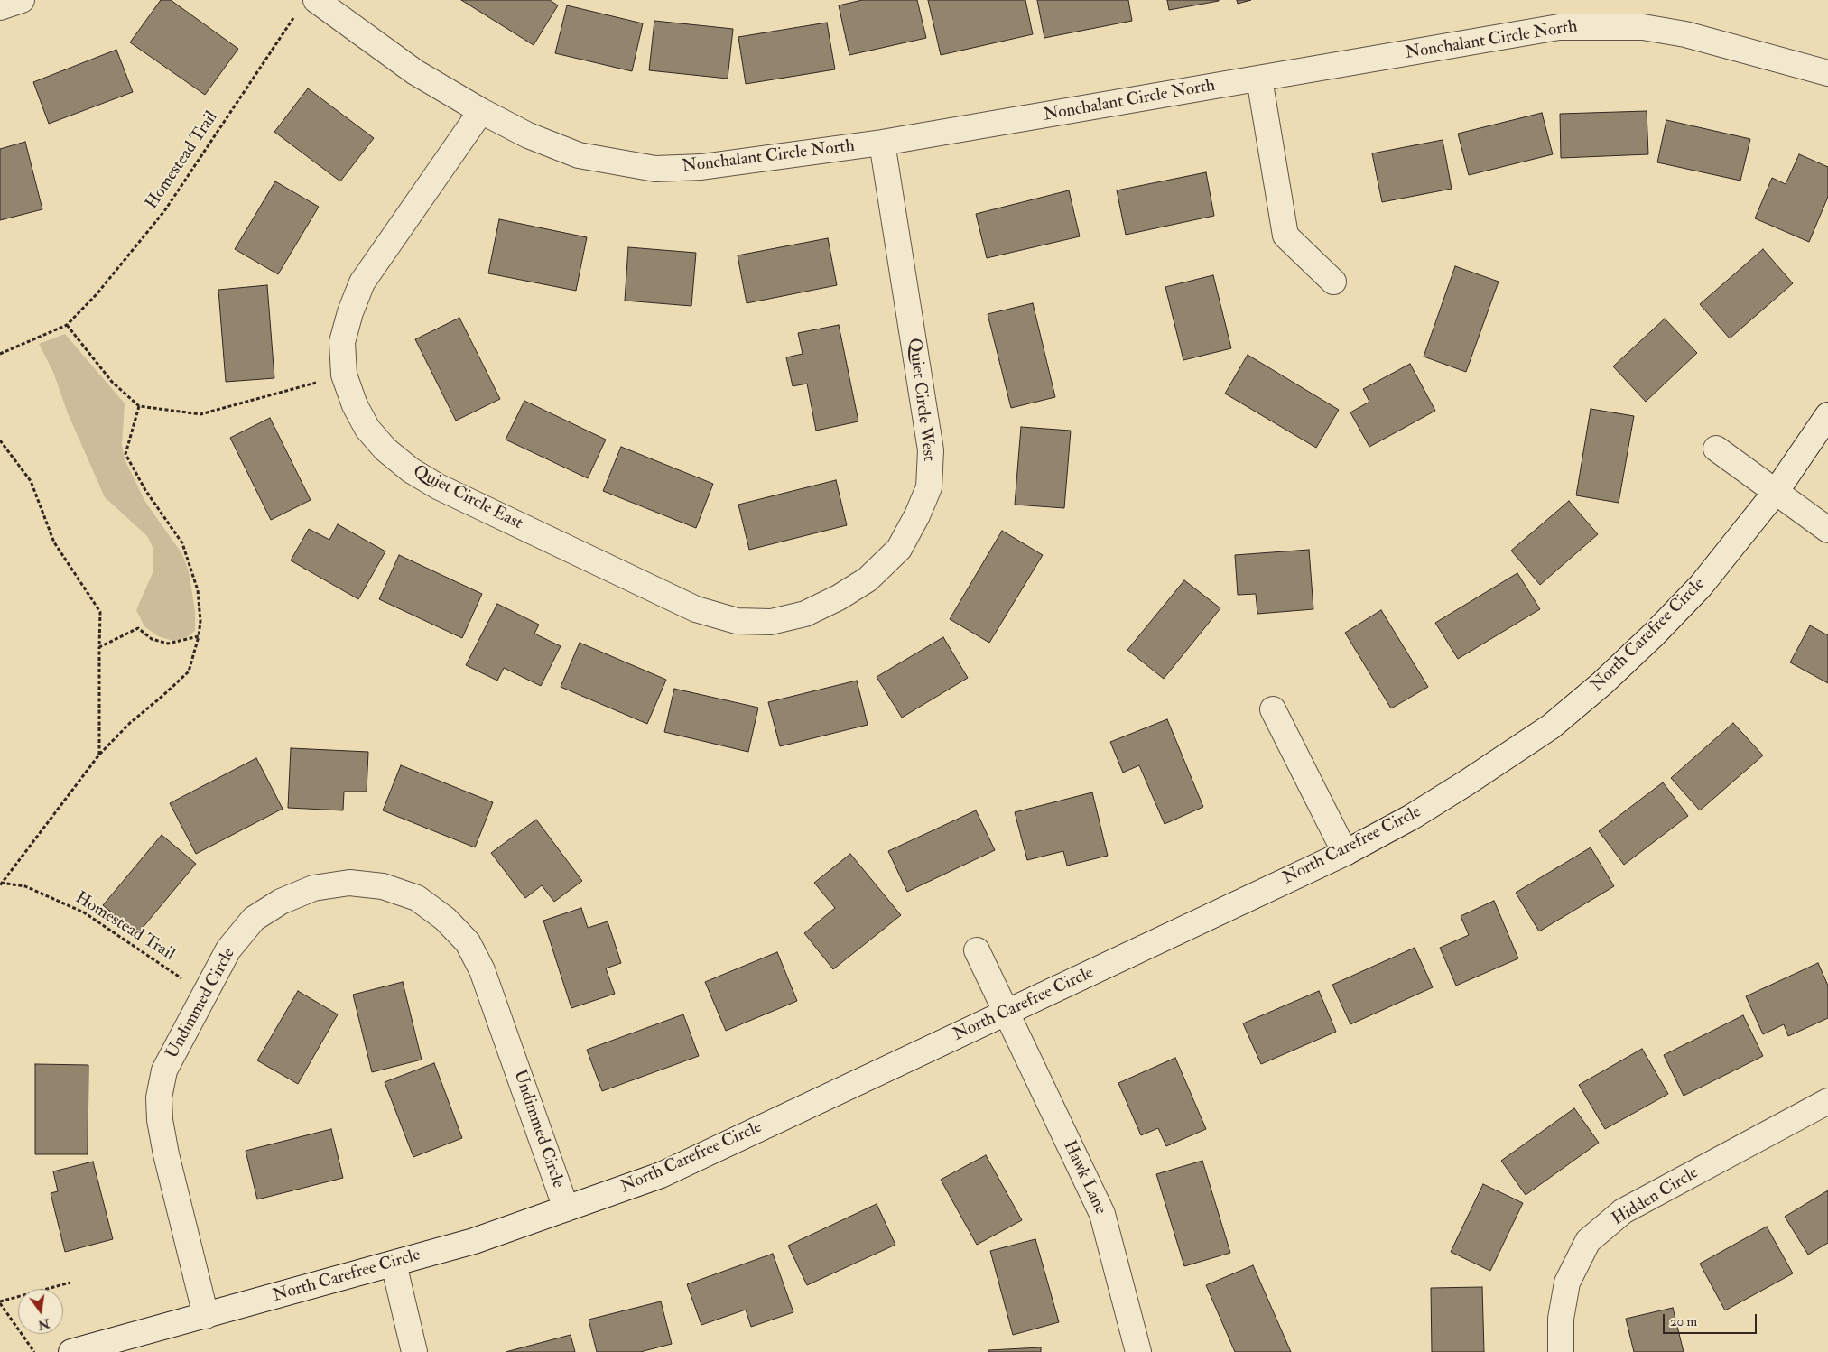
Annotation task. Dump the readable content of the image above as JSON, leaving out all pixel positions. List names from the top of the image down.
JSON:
{
  "streets": {
    "street": [
      "Nonchalant Circle North",
      "Quiet Circle West",
      "Quiet Circle East",
      "North Carefree Circle",
      "Undimmed Circle",
      "Hawk Lane",
      "Hidden Circle"
    ],
    "path": ["Homestead Trail"]
  },
  "crossings": [
    ["Nonchalant Circle North", "Quiet Circle West"],
    ["Nonchalant Circle North", "Quiet Circle East"],
    ["Homestead Trail", "Undimmed Circle"],
    ["Quiet Circle West", "Quiet Circle East"],
    ["North Carefree Circle", "Undimmed Circle"],
    ["North Carefree Circle", "Hawk Lane"]
  ],
  "scale_bar": "20 m",
  "north": "bottom"
}
